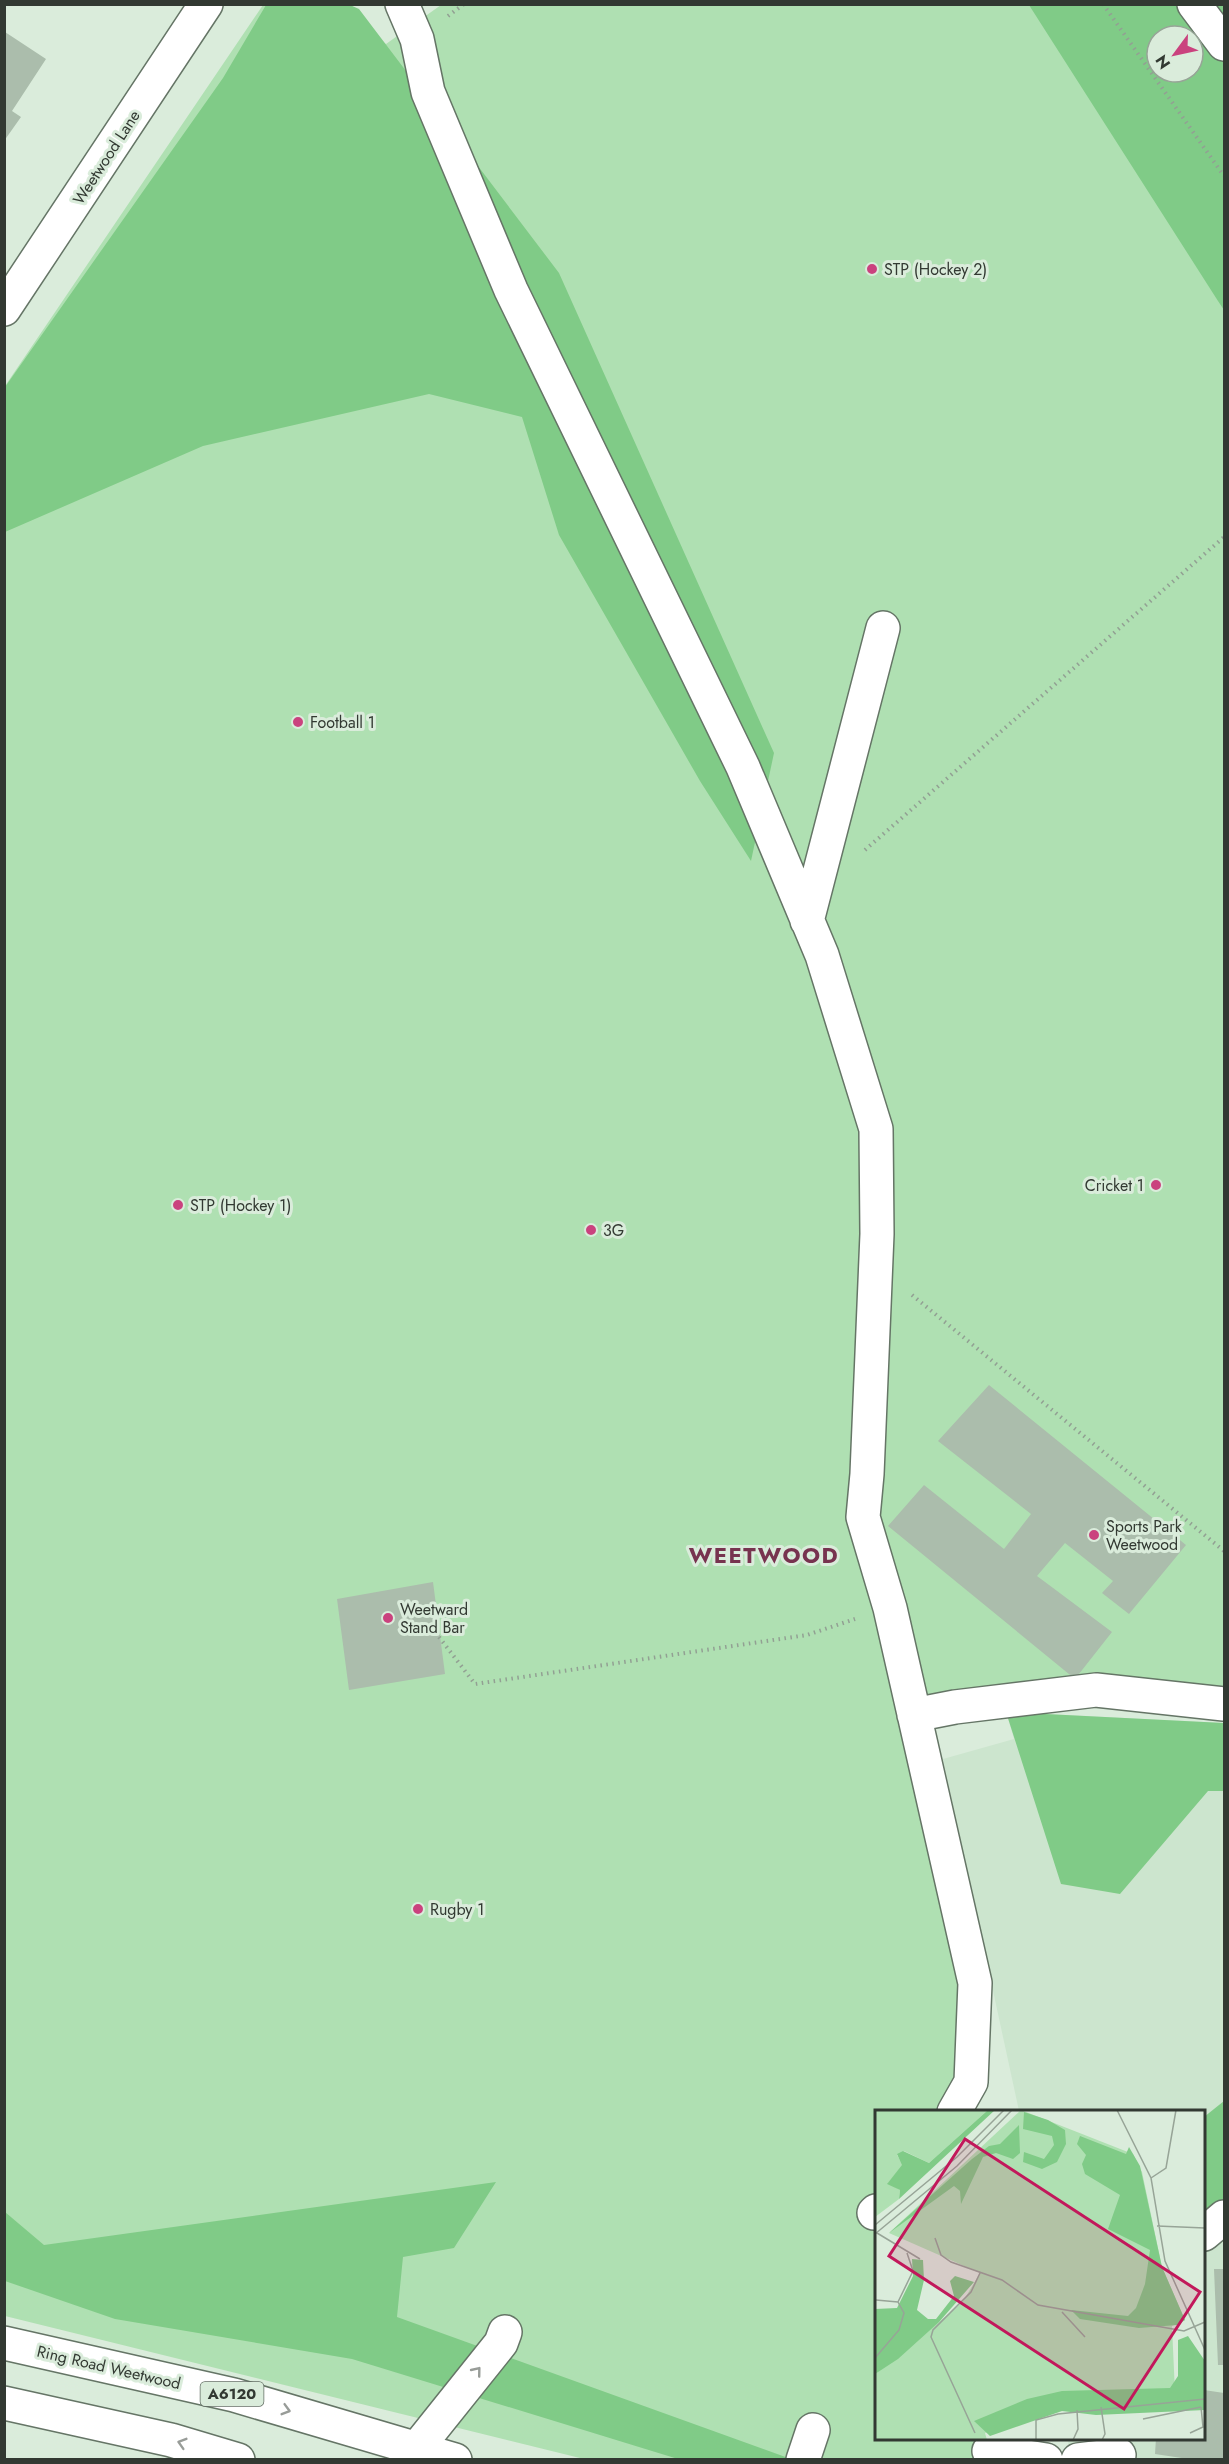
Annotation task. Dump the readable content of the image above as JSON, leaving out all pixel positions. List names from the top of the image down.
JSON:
{
  "streets": {
    "main road": ["Weetwood Lane", "Ring Road Weetwood", "A6120"]
  },
  "districts": ["WEETWOOD"],
  "places": [
    "STP (Hockey 2)",
    "Football 1",
    "Cricket 1",
    "STP (Hockey 1)",
    "3G",
    "Sports Park Weetwood",
    "Weetward Stand Bar",
    "Rugby 1"
  ],
  "north": "bottom left"
}
